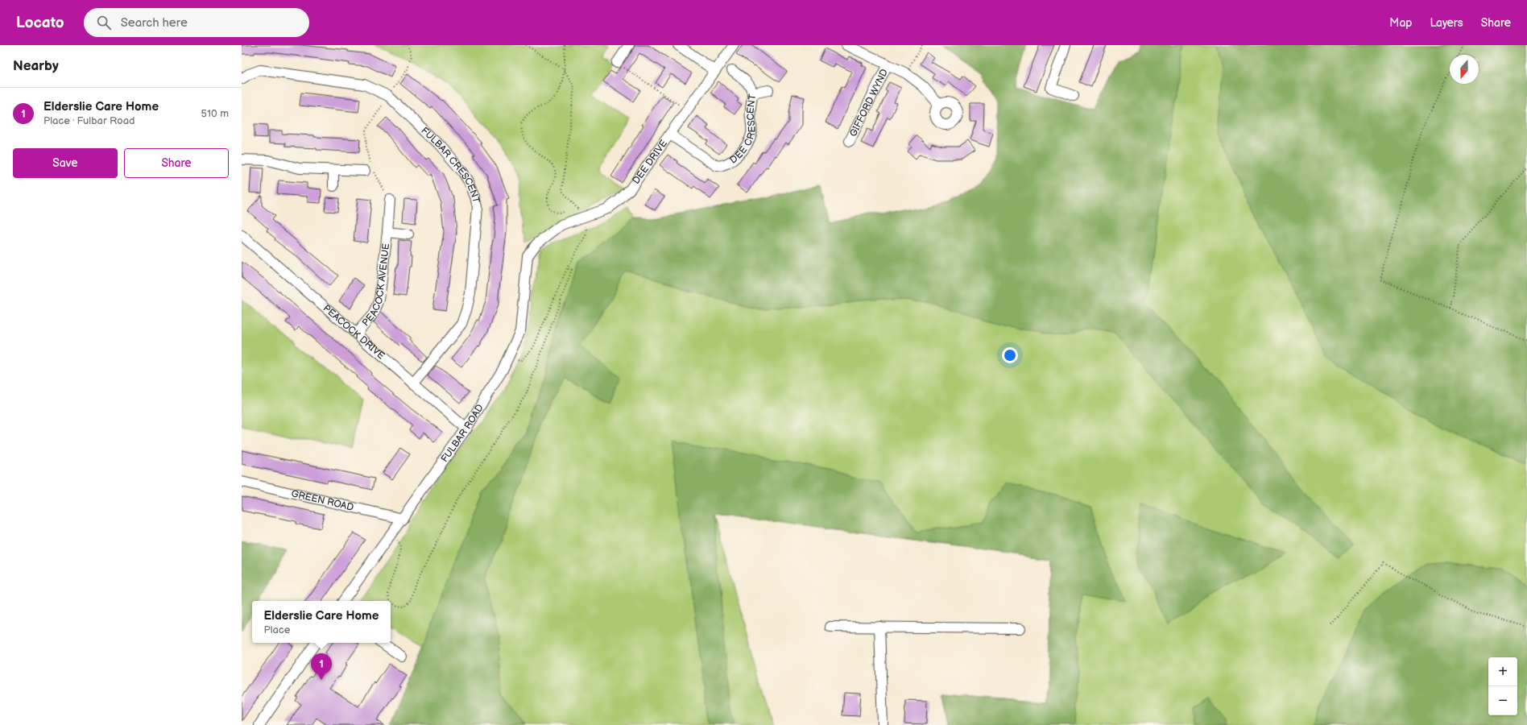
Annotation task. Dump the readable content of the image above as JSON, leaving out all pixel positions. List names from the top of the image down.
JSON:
{
  "streets": {
    "street": [
      "GIFFORD WYND",
      "DEE CRESCENT",
      "DEE DRIVE",
      "FULBAR CRESCENT",
      "PEACOCK AVENUE",
      "PEACOCK DRIVE",
      "FULBAR ROAD",
      "GREEN ROAD"
    ]
  },
  "crossings": [
    ["DEE CRESCENT", "DEE DRIVE"],
    ["DEE DRIVE", "FULBAR ROAD"],
    ["FULBAR CRESCENT", "PEACOCK DRIVE"],
    ["PEACOCK AVENUE", "PEACOCK DRIVE"],
    ["PEACOCK DRIVE", "FULBAR ROAD"],
    ["FULBAR ROAD", "GREEN ROAD"]
  ],
  "north": "bottom",
  "page": {
    "header": "Locato",
    "search": "Search here",
    "nav": ["Map", "Layers", "Share"],
    "heading": "Nearby",
    "list": [
      {
        "mark": "1",
        "name": "Elderslie Care Home",
        "note": "Place · Fulbar Road",
        "value": "510 m"
      }
    ],
    "buttons": ["Save", "Share"],
    "popup": ["Elderslie Care Home", "Place"],
    "pins": "1",
    "map_buttons": ["+", "−"]
  }
}
